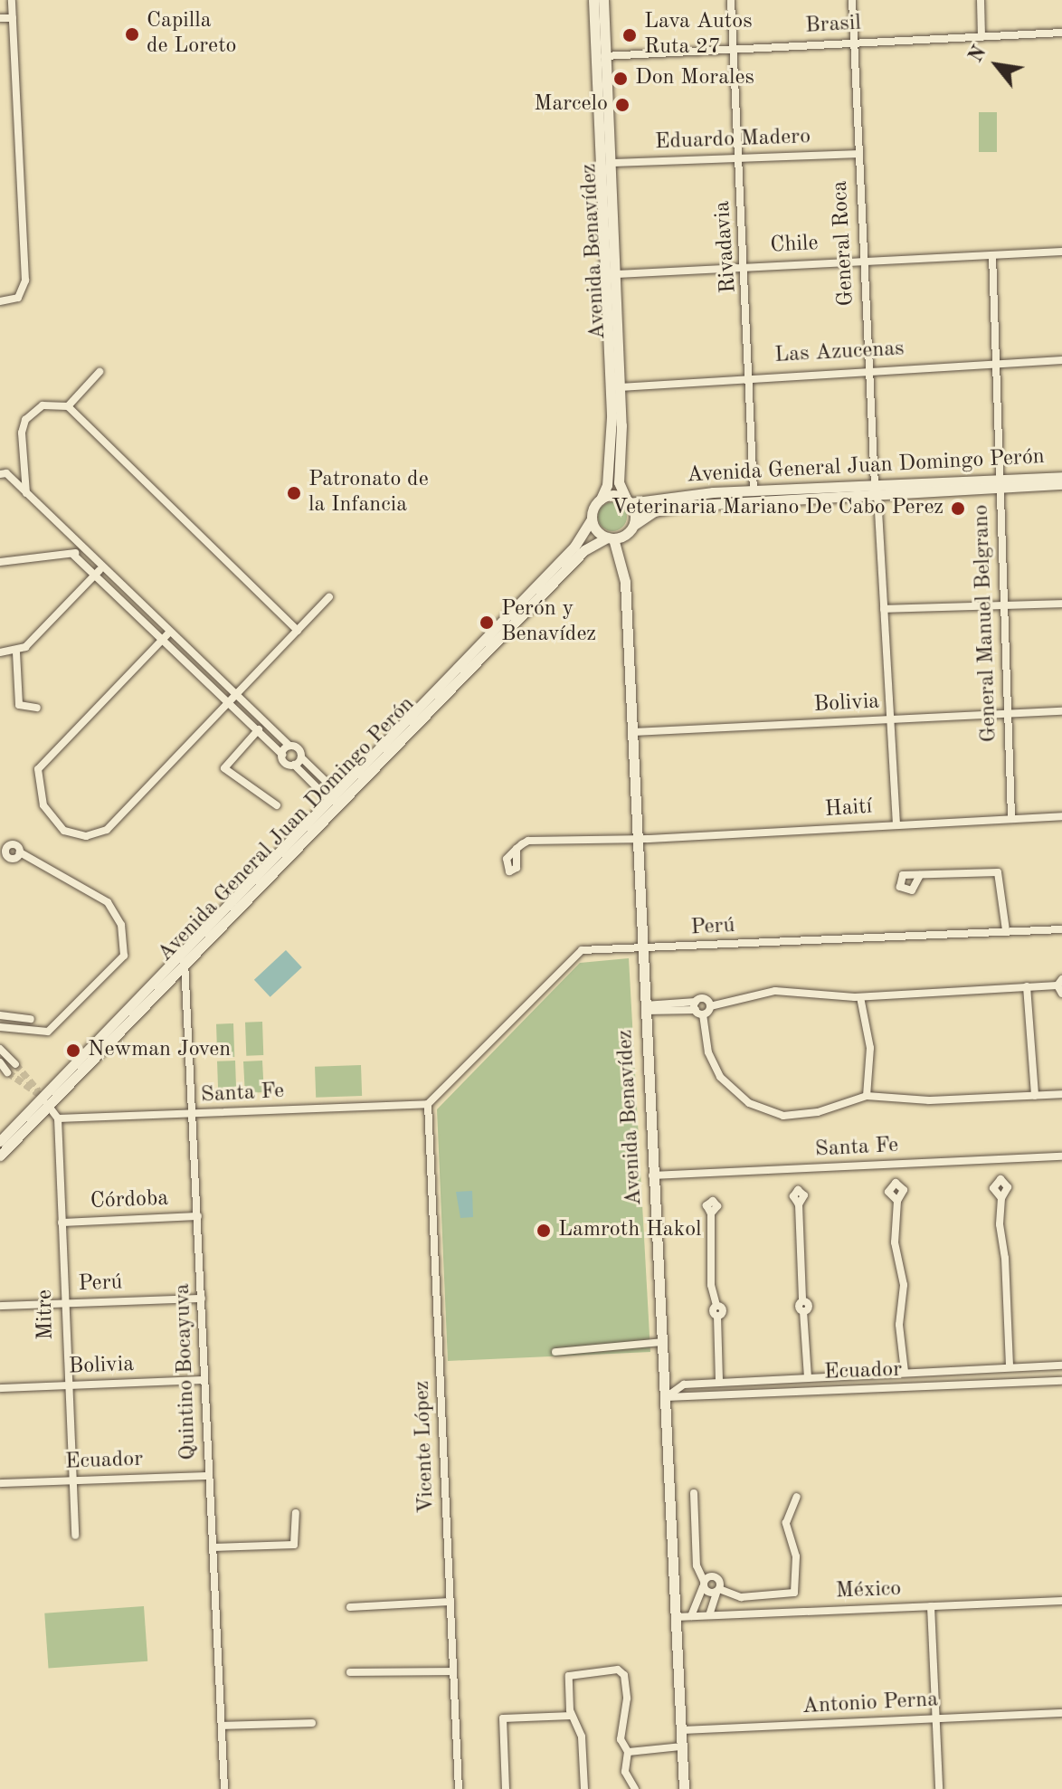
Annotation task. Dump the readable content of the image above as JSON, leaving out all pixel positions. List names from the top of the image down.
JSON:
{
  "streets": {
    "main road": ["Avenida Benavídez", "Avenida General Juan Domingo Perón"],
    "street": [
      "Brasil",
      "Eduardo Madero",
      "General Roca",
      "Chile",
      "Rivadavia",
      "Las Azucenas",
      "General Manuel Belgrano",
      "Bolivia",
      "Haití",
      "Perú",
      "Santa Fe",
      "Córdoba",
      "Mitre",
      "Quintino Bocayuva",
      "Ecuador",
      "Vicente López",
      "México",
      "Antonio Perna"
    ]
  },
  "crossings": [
    ["Brasil", "General Roca"],
    ["Brasil", "Rivadavia"],
    ["Brasil", "Avenida Benavídez"],
    ["Eduardo Madero", "General Roca"],
    ["Eduardo Madero", "Rivadavia"],
    ["Eduardo Madero", "Avenida Benavídez"],
    ["General Roca", "Chile"],
    ["General Roca", "Las Azucenas"],
    ["General Roca", "Avenida General Juan Domingo Perón"],
    ["General Roca", "Bolivia"],
    ["General Roca", "Haití"],
    ["Chile", "Rivadavia"],
    ["Chile", "Avenida Benavídez"],
    ["Chile", "General Manuel Belgrano"],
    ["Rivadavia", "Las Azucenas"],
    ["Rivadavia", "Avenida General Juan Domingo Perón"],
    ["Avenida Benavídez", "Las Azucenas"],
    ["Avenida Benavídez", "Avenida General Juan Domingo Perón"],
    ["Avenida Benavídez", "Bolivia"],
    ["Avenida Benavídez", "Haití"],
    ["Avenida Benavídez", "Perú"],
    ["Avenida Benavídez", "Santa Fe"],
    ["Avenida Benavídez", "Ecuador"],
    ["Avenida Benavídez", "México"],
    ["Avenida Benavídez", "Antonio Perna"],
    ["Las Azucenas", "General Manuel Belgrano"],
    ["Avenida General Juan Domingo Perón", "General Manuel Belgrano"],
    ["Avenida General Juan Domingo Perón", "Quintino Bocayuva"],
    ["General Manuel Belgrano", "Bolivia"],
    ["General Manuel Belgrano", "Haití"],
    ["Bolivia", "Mitre"],
    ["Bolivia", "Quintino Bocayuva"],
    ["Perú", "Santa Fe"],
    ["Perú", "Mitre"],
    ["Perú", "Quintino Bocayuva"],
    ["Perú", "Vicente López"],
    ["Santa Fe", "Mitre"],
    ["Santa Fe", "Quintino Bocayuva"],
    ["Santa Fe", "Vicente López"],
    ["Córdoba", "Mitre"],
    ["Córdoba", "Quintino Bocayuva"],
    ["Mitre", "Ecuador"],
    ["Quintino Bocayuva", "Ecuador"]
  ],
  "places": [
    "Capilla de Loreto",
    "Lava Autos Ruta 27",
    "Don Morales",
    "Marcelo",
    "Patronato de la Infancia",
    "Veterinaria Mariano De Cabo Perez",
    "Perón y Benavídez",
    "Newman Joven",
    "Lamroth Hakol"
  ],
  "north": "top left"
}
